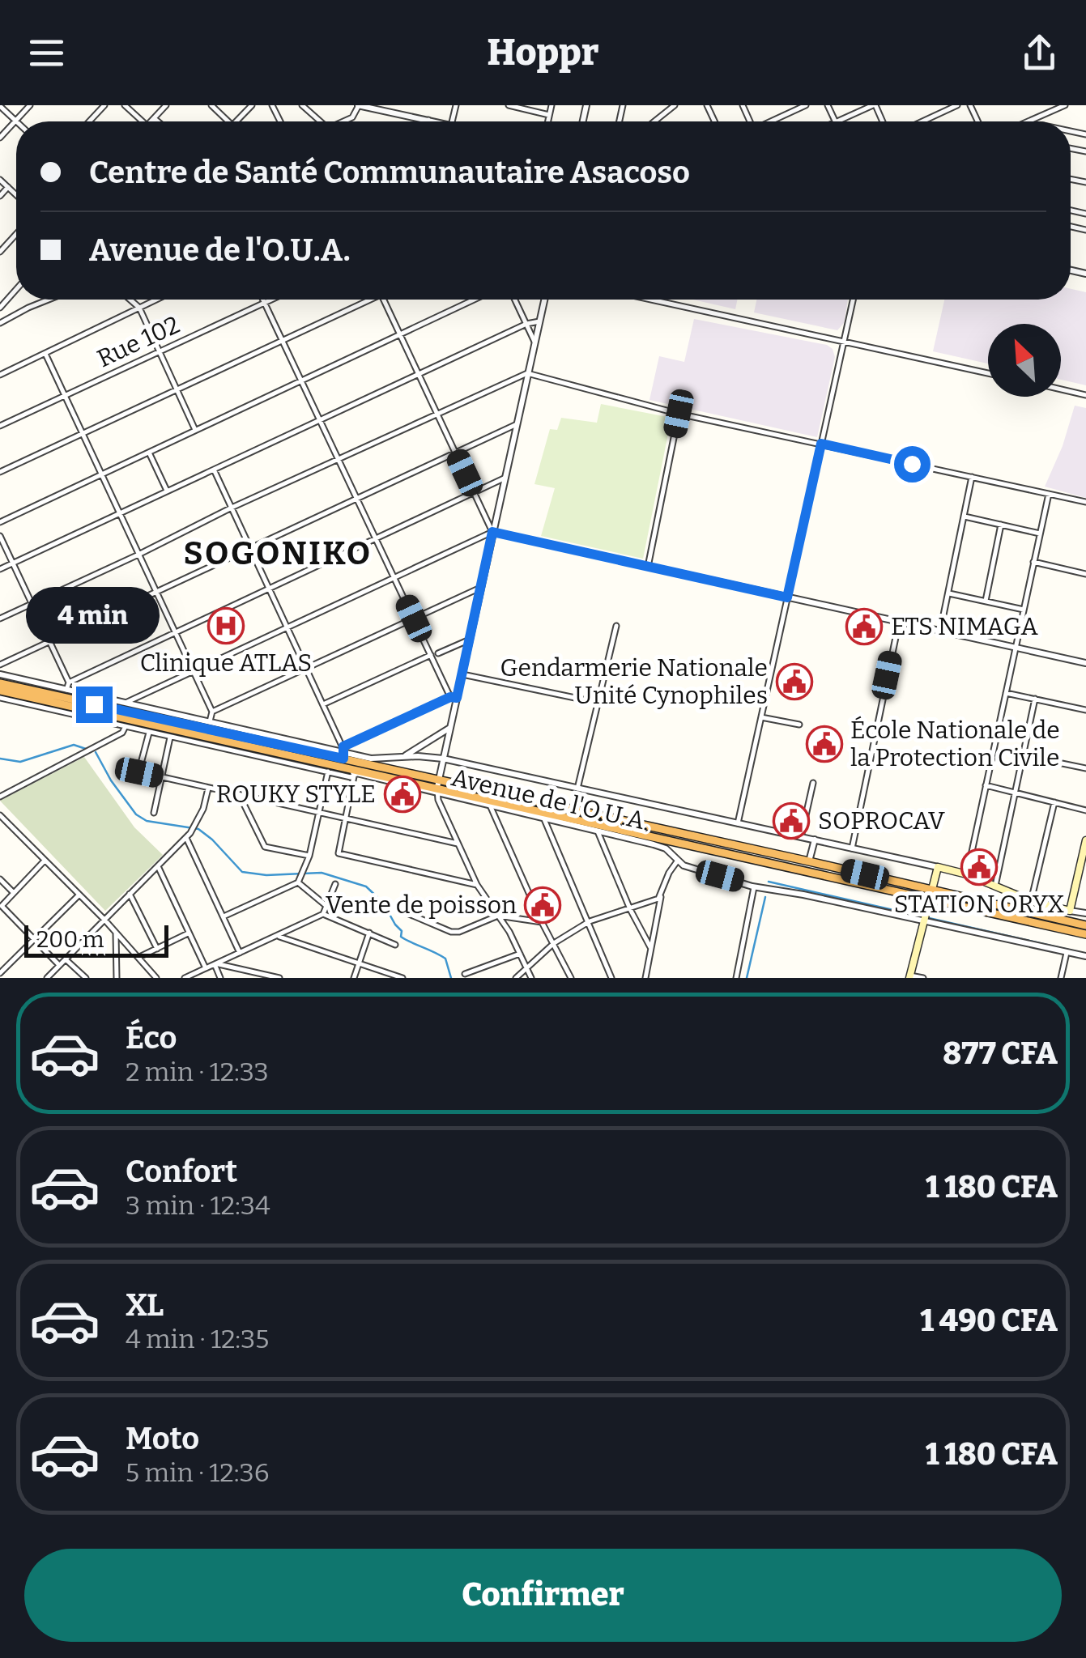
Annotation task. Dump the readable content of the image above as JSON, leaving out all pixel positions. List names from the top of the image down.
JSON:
{
  "streets": {
    "highway": ["Avenue de l'O.U.A."],
    "street": ["Rue 102"]
  },
  "districts": ["SOGONIKO"],
  "places": {
    "hospital": ["Clinique ATLAS"],
    "public building": [
      "ETS NIMAGA",
      "Gendarmerie Nationale Unité Cynophiles",
      "École Nationale de la Protection Civile",
      "ROUKY STYLE",
      "SOPROCAV",
      "STATION ORYX",
      "Vente de poisson"
    ]
  },
  "scale_bar": "200 m",
  "north": "top left",
  "page": {
    "header": "Hoppr",
    "banner": ["Centre de Santé Communautaire Asacoso", "Avenue de l'O.U.A."],
    "bubble": "4 min",
    "scale": "200 m",
    "list": [
      {
        "name": "Éco",
        "note": "2 min · 12:33",
        "value": "877 CFA"
      },
      {
        "name": "Confort",
        "note": "3 min · 12:34",
        "value": "1 180 CFA"
      },
      {
        "name": "XL",
        "note": "4 min · 12:35",
        "value": "1 490 CFA"
      },
      {
        "name": "Moto",
        "note": "5 min · 12:36",
        "value": "1 180 CFA"
      }
    ],
    "buttons": "Confirmer"
  }
}
